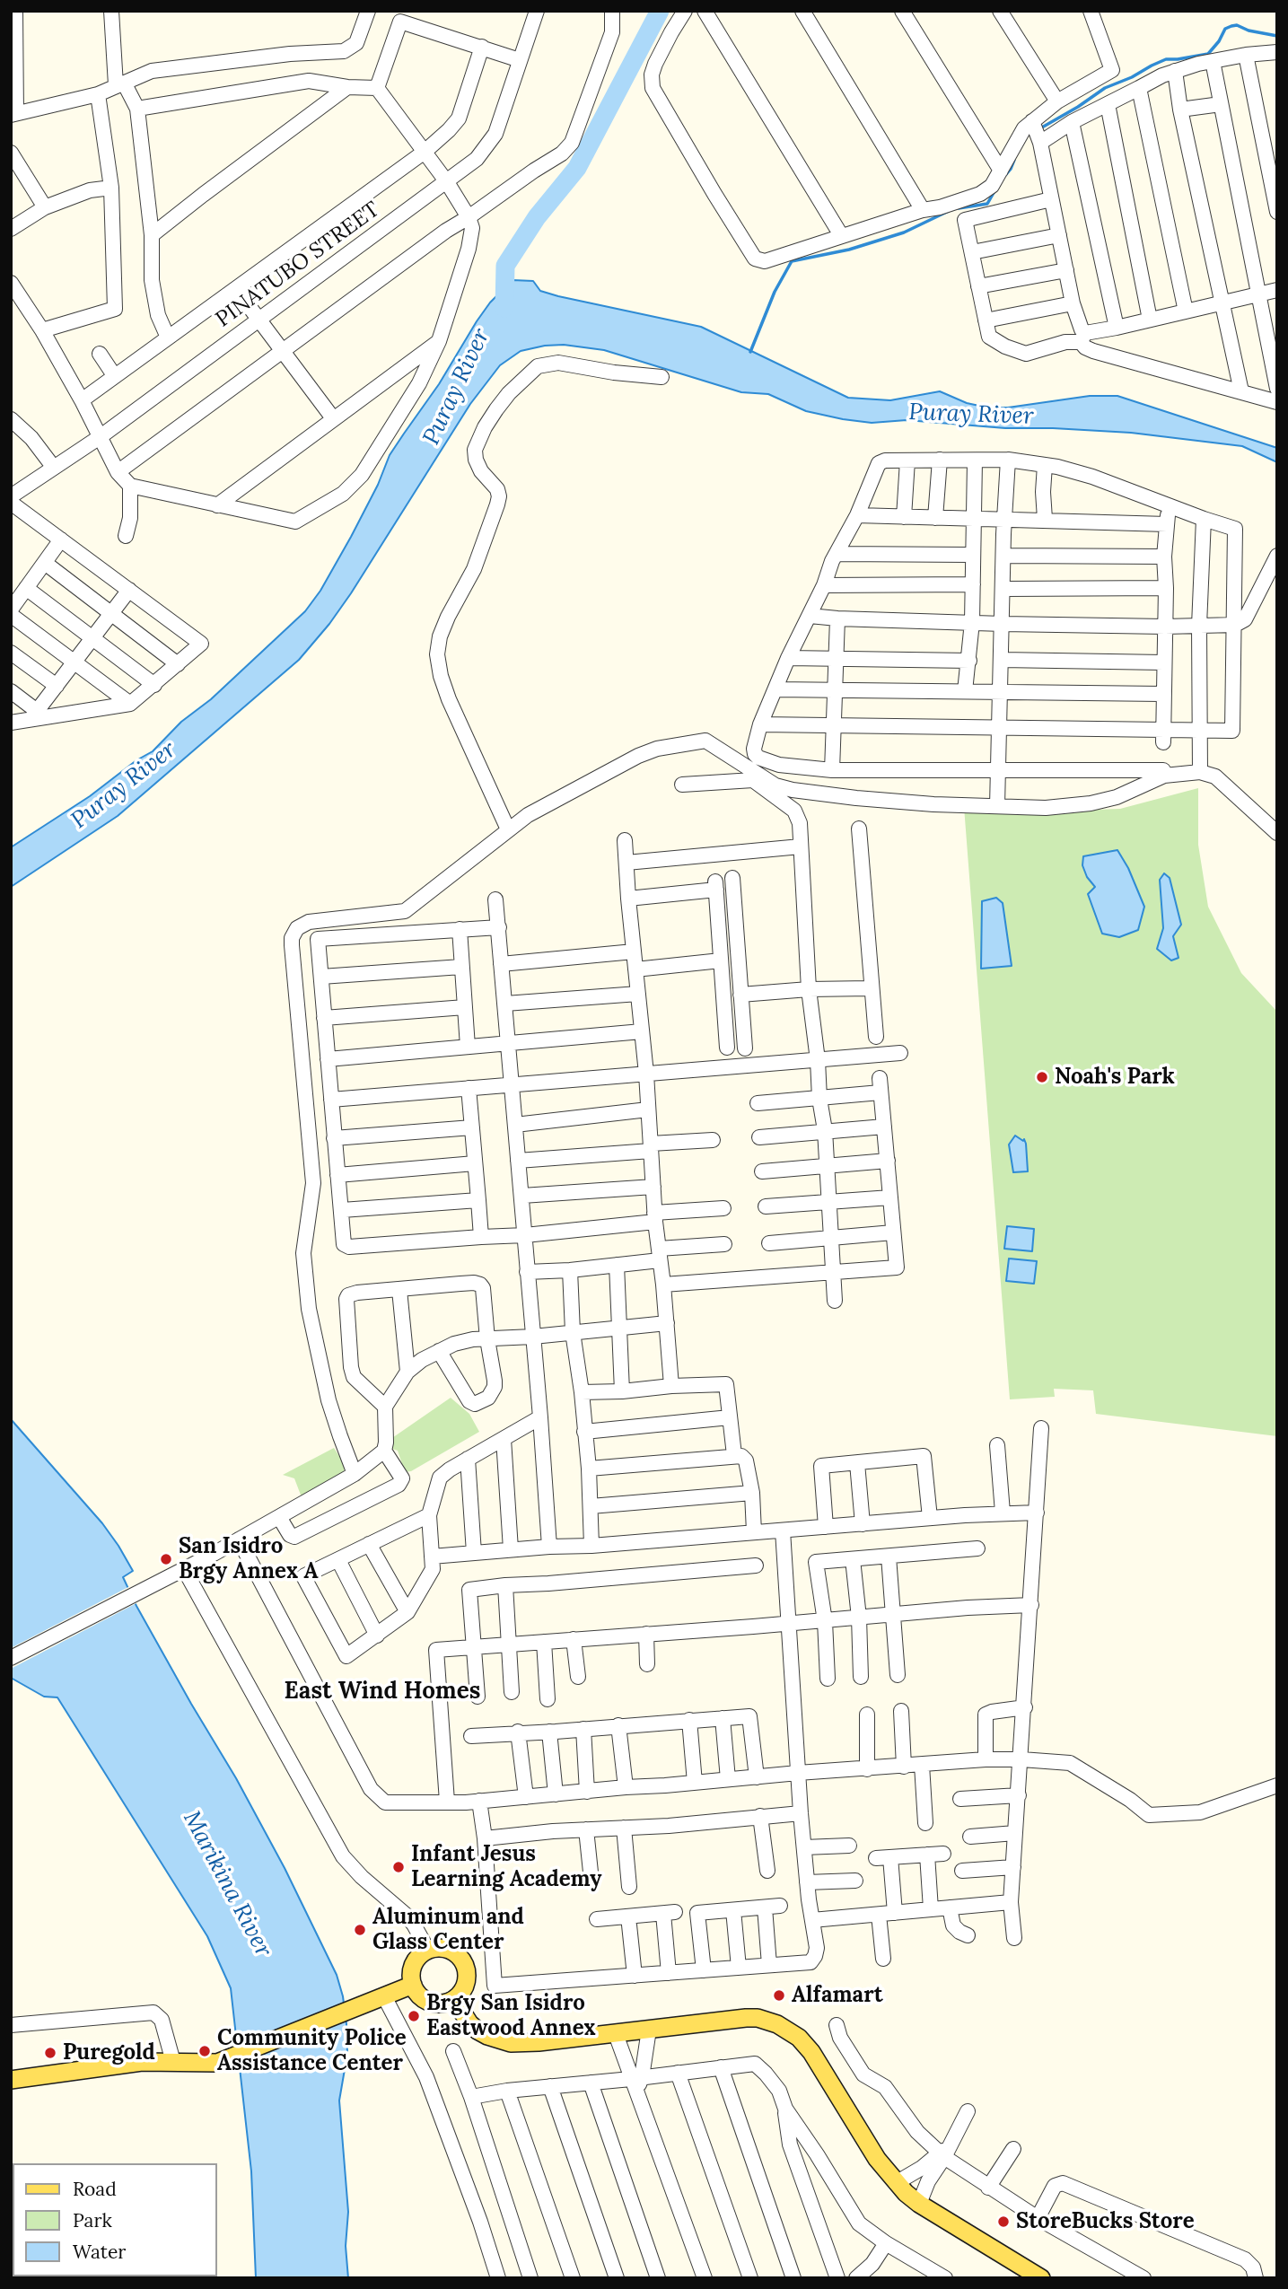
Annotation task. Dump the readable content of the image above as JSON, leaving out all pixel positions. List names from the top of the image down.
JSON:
{
  "streets": {
    "street": ["PINATUBO STREET"]
  },
  "districts": ["East Wind Homes"],
  "water": ["Puray River", "Marikina River"],
  "places": [
    "Noah's Park",
    "San Isidro Brgy Annex A",
    "Infant Jesus Learning Academy",
    "Aluminum and Glass Center",
    "Alfamart",
    "Brgy San Isidro Eastwood Annex",
    "Community Police Assistance Center",
    "Puregold",
    "StoreBucks Store"
  ],
  "legend": ["Road", "Park", "Water"]
}
